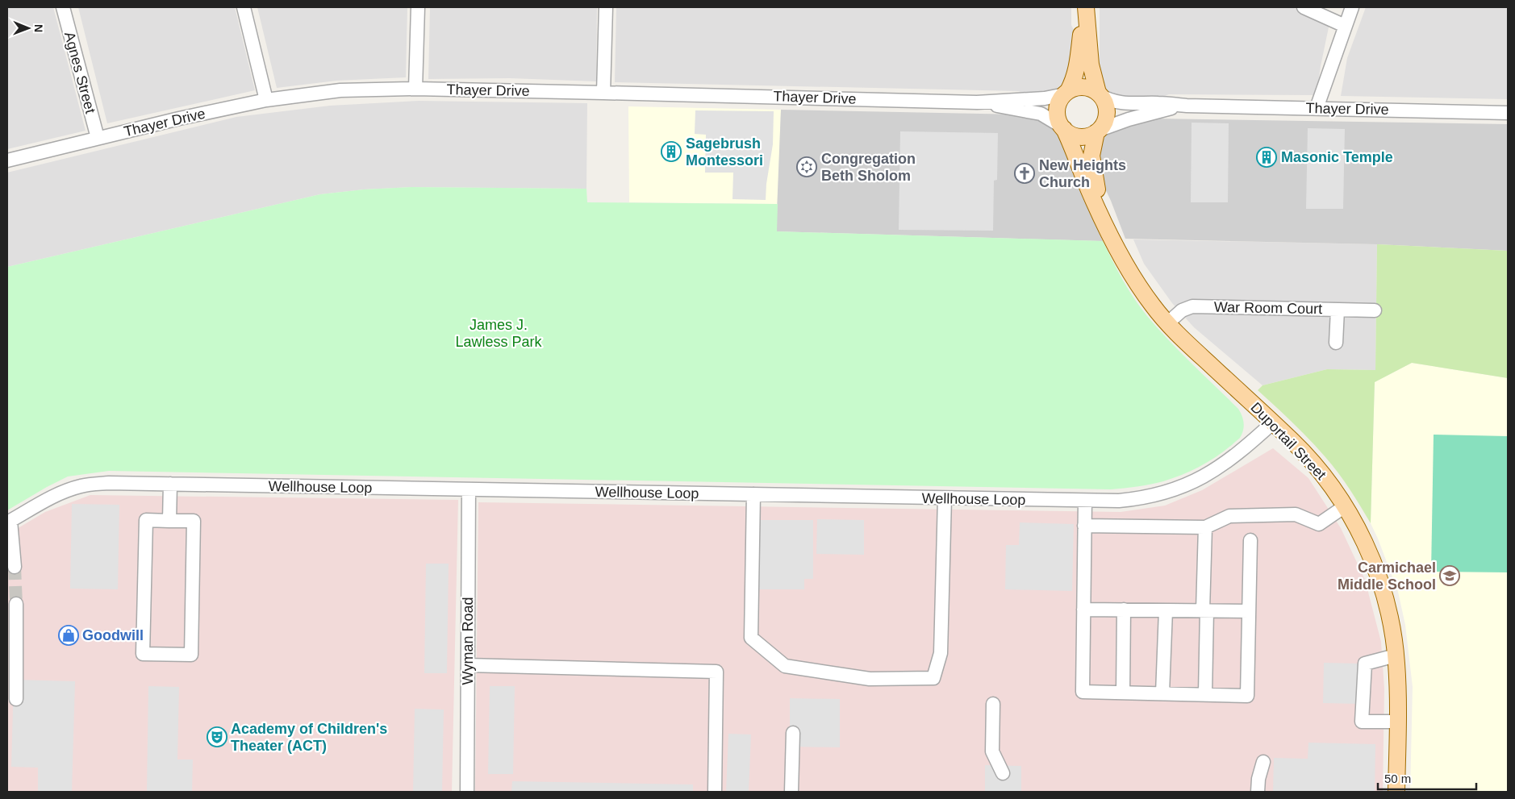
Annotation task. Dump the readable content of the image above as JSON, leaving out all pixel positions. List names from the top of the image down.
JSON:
{
  "streets": {
    "main road": ["Duportail Street"],
    "street": [
      "Agnes Street",
      "Thayer Drive",
      "War Room Court",
      "Wellhouse Loop",
      "Wyman Road"
    ]
  },
  "crossings": [
    ["Agnes Street", "Thayer Drive"],
    ["Thayer Drive", "Duportail Street"],
    ["War Room Court", "Duportail Street"],
    ["Duportail Street", "Wellhouse Loop"],
    ["Wellhouse Loop", "Wyman Road"]
  ],
  "parks": ["James J. Lawless Park"],
  "places": {
    "building": ["Sagebrush Montessori", "Masonic Temple"],
    "synagogue": ["Congregation Beth Sholom"],
    "church": ["New Heights Church"],
    "school or university": ["Carmichael Middle School"],
    "shop": ["Goodwill"],
    "theatre": ["Academy of Children's Theater (ACT)"]
  },
  "scale_bar": "50 m",
  "north": "right"
}
